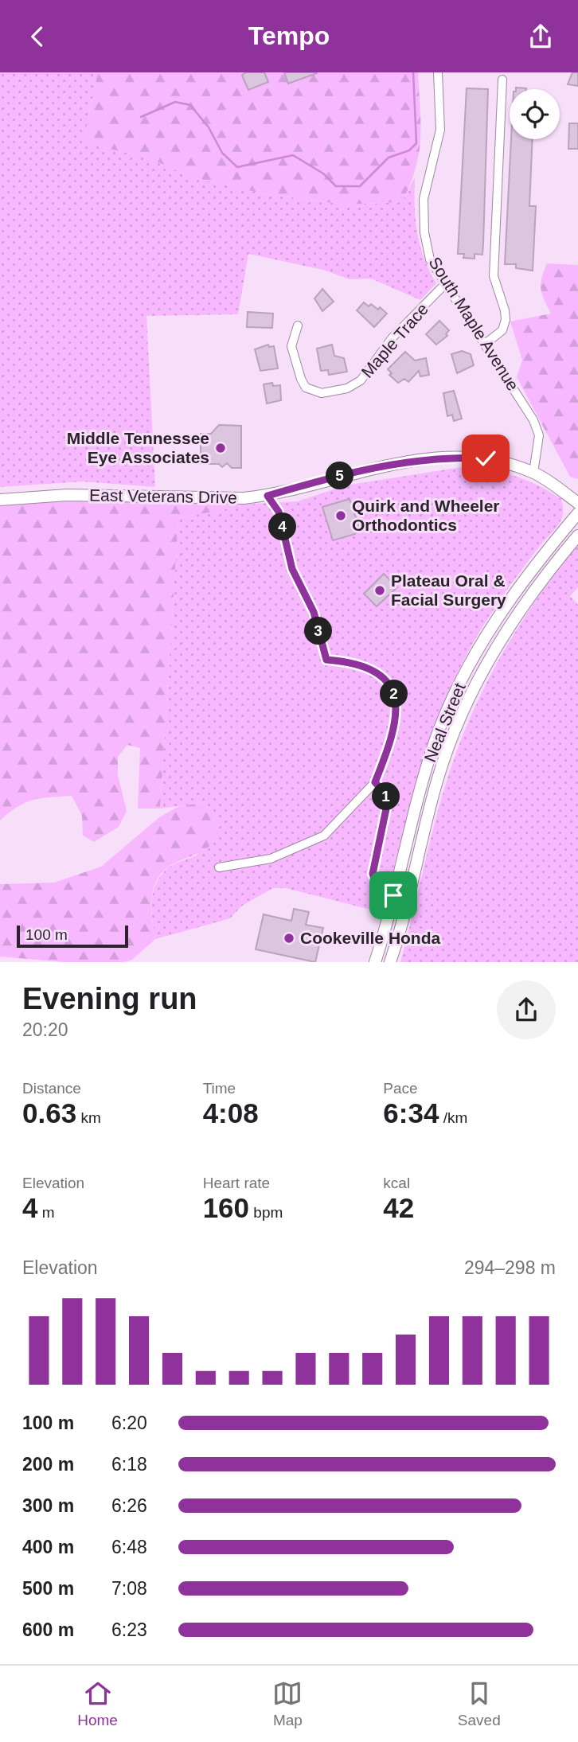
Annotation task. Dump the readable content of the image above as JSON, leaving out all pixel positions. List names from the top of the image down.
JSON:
{
  "streets": {
    "main road": ["East Veterans Drive", "Neal Street"],
    "street": ["South Maple Avenue", "Maple Trace"]
  },
  "crossings": [
    ["South Maple Avenue", "Maple Trace"],
    ["South Maple Avenue", "East Veterans Drive"]
  ],
  "places": [
    "Middle Tennessee Eye Associates",
    "Quirk and Wheeler Orthodontics",
    "Plateau Oral & Facial Surgery",
    "Cookeville Honda"
  ],
  "scale_bar": "100 m",
  "page": {
    "header": "Tempo",
    "pins": [
      "5",
      "4",
      "3",
      "2",
      "1"
    ],
    "scale": "100 m",
    "heading": ["Evening run", "20:20"],
    "stats": [
      ["Distance", "0.63 km"],
      ["Time", "4:08"],
      ["Pace", "6:34 /km"],
      ["Elevation", "4 m"],
      ["Heart rate", "160 bpm"],
      ["kcal", "42"]
    ],
    "chart": ["Elevation", "294–298 m"],
    "list": [
      {
        "name": "100 m",
        "note": "6:20"
      },
      {
        "name": "200 m",
        "note": "6:18"
      },
      {
        "name": "300 m",
        "note": "6:26"
      },
      {
        "name": "400 m",
        "note": "6:48"
      },
      {
        "name": "500 m",
        "note": "7:08"
      },
      {
        "name": "600 m",
        "note": "6:23"
      }
    ],
    "tabs": ["Home", "Map", "Saved"]
  }
}
